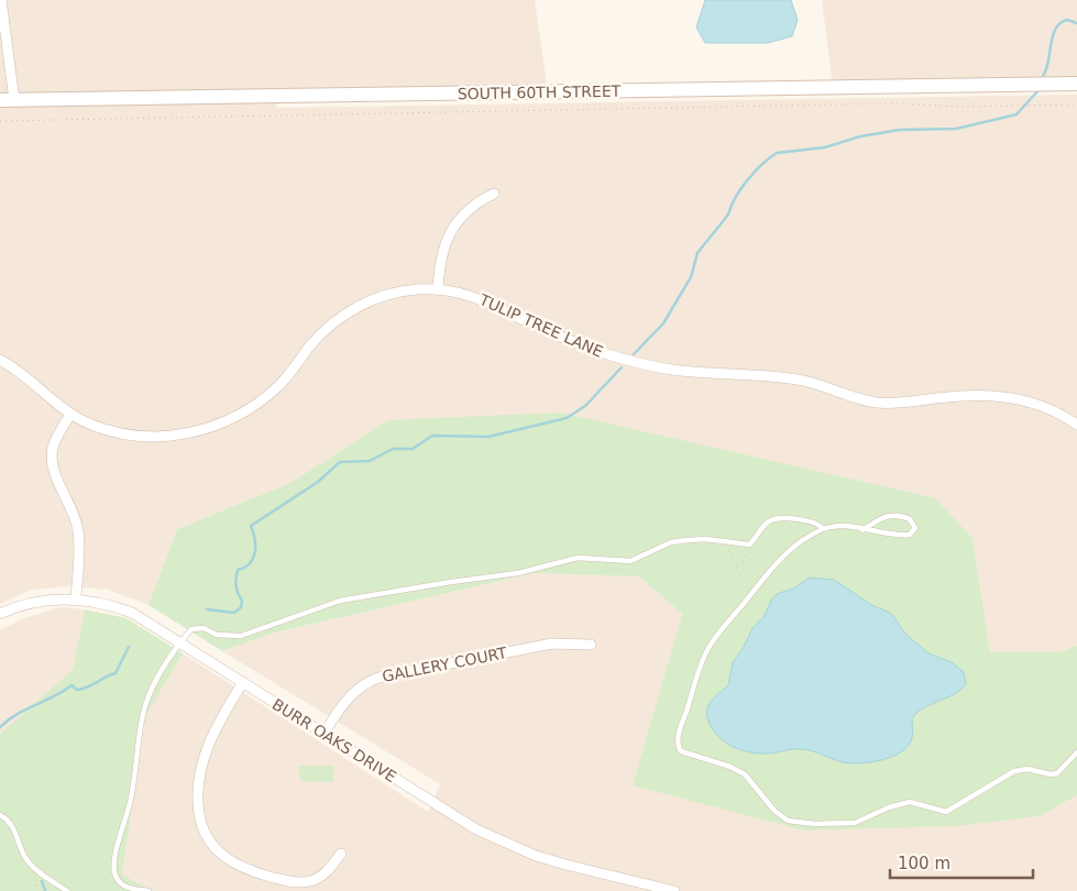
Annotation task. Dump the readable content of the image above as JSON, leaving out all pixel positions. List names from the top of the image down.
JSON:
{
  "streets": {
    "street": [
      "SOUTH 60TH STREET",
      "TULIP TREE LANE",
      "GALLERY COURT",
      "BURR OAKS DRIVE"
    ]
  },
  "crossings": [
    ["GALLERY COURT", "BURR OAKS DRIVE"]
  ],
  "scale_bar": "100 m"
}
